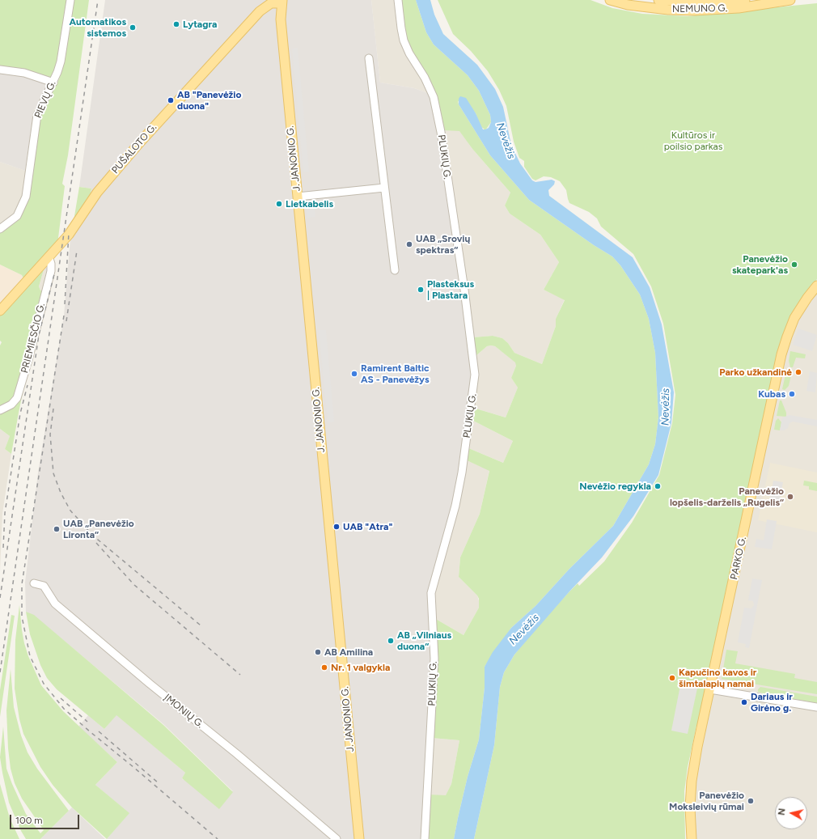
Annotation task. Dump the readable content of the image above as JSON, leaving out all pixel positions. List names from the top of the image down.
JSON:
{
  "streets": {
    "main road": [
      "NEMUNO G.",
      "PUŠALOTO G.",
      "J. JANONIO G.",
      "PARKO G."
    ],
    "street": [
      "PIEVŲ G.",
      "PLUKIŲ G.",
      "PRIEMIESČIO G.",
      "ĮMONIŲ G."
    ]
  },
  "crossings": [
    ["PUŠALOTO G.", "J. JANONIO G."],
    ["PUŠALOTO G.", "PRIEMIESČIO G."]
  ],
  "water": ["Nevėžis"],
  "parks": ["Kultūros ir poilsio parkas"],
  "places": [
    "Lytagra",
    "Automatikos sistemos",
    "AB \"Panevėžio duona\"",
    "Lietkabelis",
    "UAB „Srovių spektras“",
    "Panevėžio skatepark'as",
    "Plasteksus | Plastara",
    "Parko užkandinė",
    "Ramirent Baltic AS - Panevėžys",
    "Kubas",
    "Nevėžio regykla",
    "Panevėžio lopšelis-darželis „Rugelis“",
    "UAB \"Atra\"",
    "UAB „Panevėžio Lironta“",
    "AB „Vilniaus duona“",
    "AB Amilina",
    "Nr. 1 valgykla",
    "Kapučino kavos ir šimtalapių namai",
    "Dariaus ir Girėno g.",
    "Panevėžio Moksleivių rūmai"
  ],
  "scale_bar": "100 m",
  "north": "left"
}
